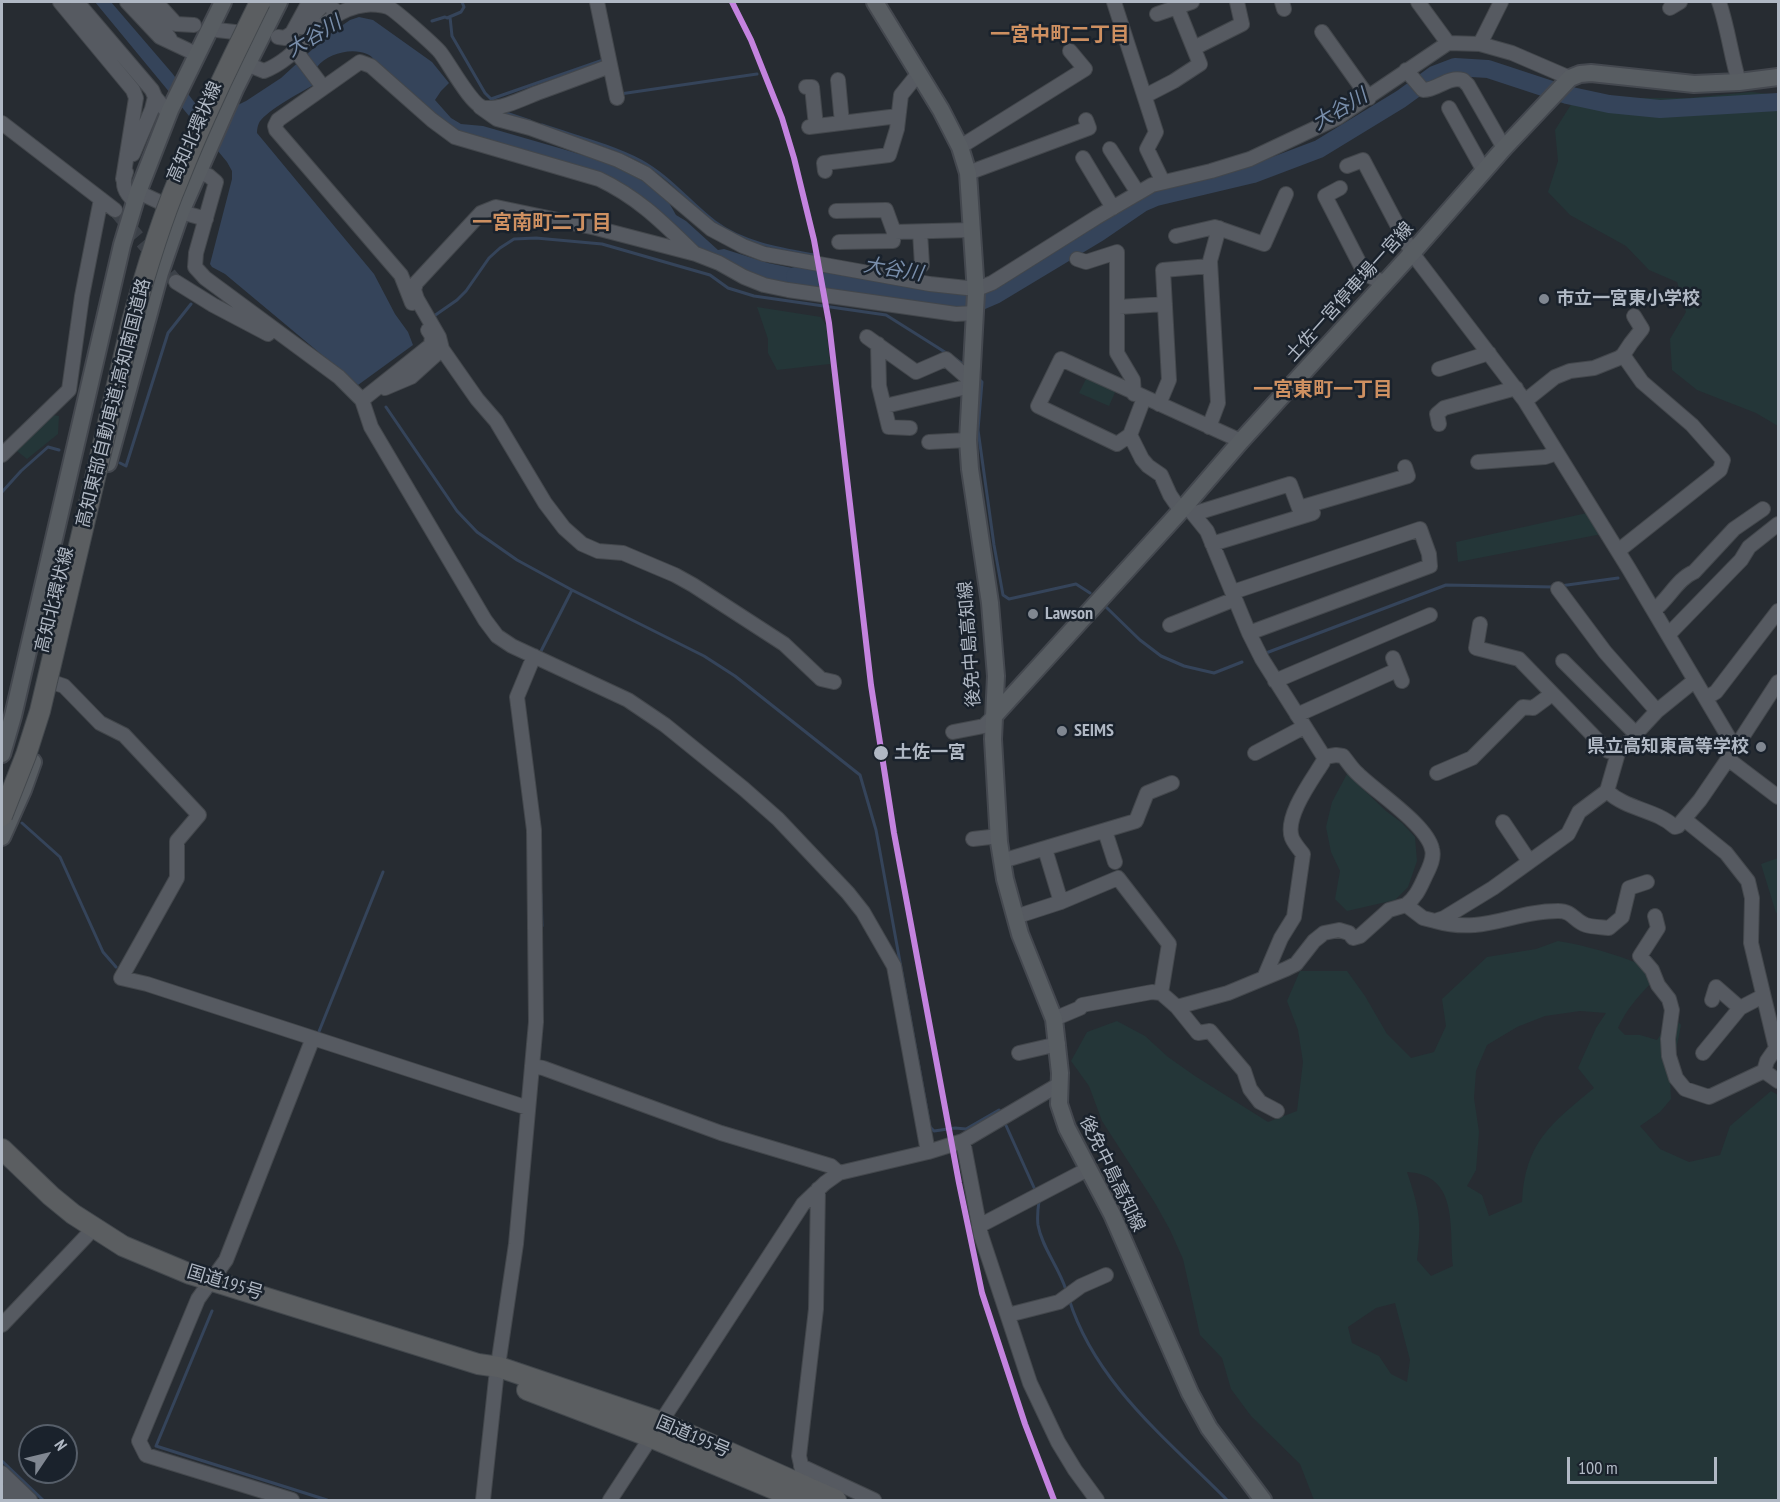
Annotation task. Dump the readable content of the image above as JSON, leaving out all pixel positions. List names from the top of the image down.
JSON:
{
  "streets": {
    "highway": ["高知東部自動車道;高知南国道路", "国道195号"],
    "main road": ["高知北環状線", "土佐一宮停車場一宮線", "後免中島高知線"]
  },
  "crossings": [
    ["土佐一宮停車場一宮線", "後免中島高知線"]
  ],
  "districts": ["一宮中町二丁目", "一宮南町二丁目", "一宮東町一丁目"],
  "water": ["大谷川"],
  "places": [
    "市立一宮東小学校",
    "Lawson",
    "SEIMS",
    "県立高知東高等学校",
    "土佐一宮"
  ],
  "scale_bar": "100 m",
  "north": "top right"
}
